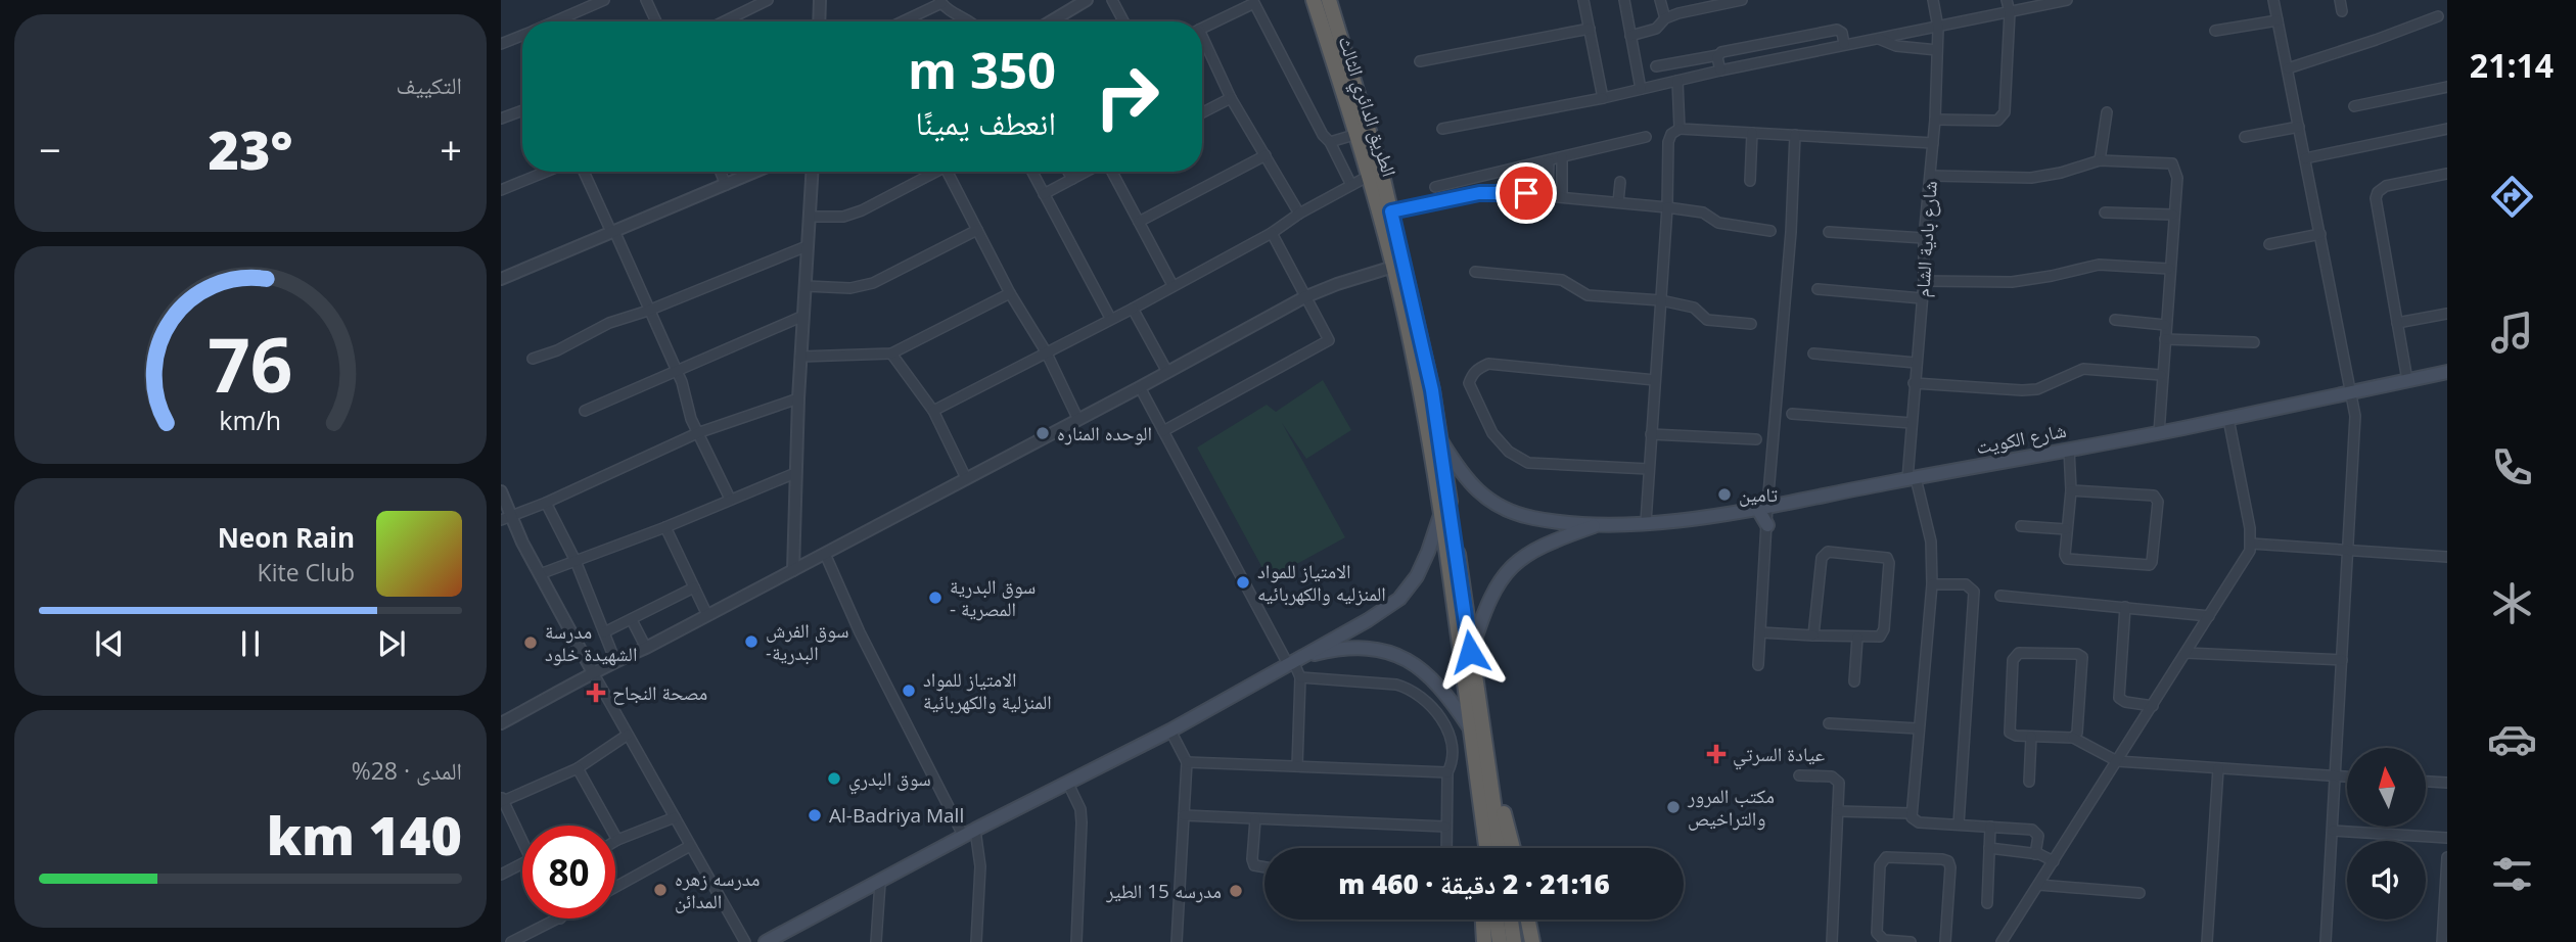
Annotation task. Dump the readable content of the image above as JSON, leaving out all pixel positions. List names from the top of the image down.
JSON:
{
  "streets": {
    "highway": ["الطريق الدائري الثالث"],
    "main road": ["شارع الكويت"],
    "street": ["شارع بادية الشام"]
  },
  "crossings": [
    ["الطريق الدائري الثالث", "شارع الكويت"],
    ["شارع بادية الشام", "شارع الكويت"]
  ],
  "places": {
    "other": [
      "الوحده المناره",
      "تامين",
      "الامتياز للمواد المنزليه والكهربائيه",
      "سوق البدرية - المصرية",
      "سوق الفرش -البدرية",
      "مدرسة الشهيدة خلود",
      "الامتياز للمواد المنزلية والكهربائية",
      "سوق البدري",
      "مكتب المرور والتراخيص",
      "Al-Badriya Mall",
      "مدرسه زهره المدائن",
      "مدرسه 15 الطير"
    ],
    "health": ["مصحة النجاح", "عيادة السرتي"]
  },
  "north": "top",
  "page": {
    "tabs": "21:14",
    "tile": [
      "التكييف",
      ["المدى · 28%", "140 km"]
    ],
    "turn": ["350 m", "انعطف يمينًا"],
    "heat": ["−", "23°", "+"],
    "song": ["Neon Rain", "Kite Club"],
    "limit": "80",
    "trip": "21:16 · 2 دقيقة · 460 m",
    "gauge": ["76", "km/h"]
  }
}
